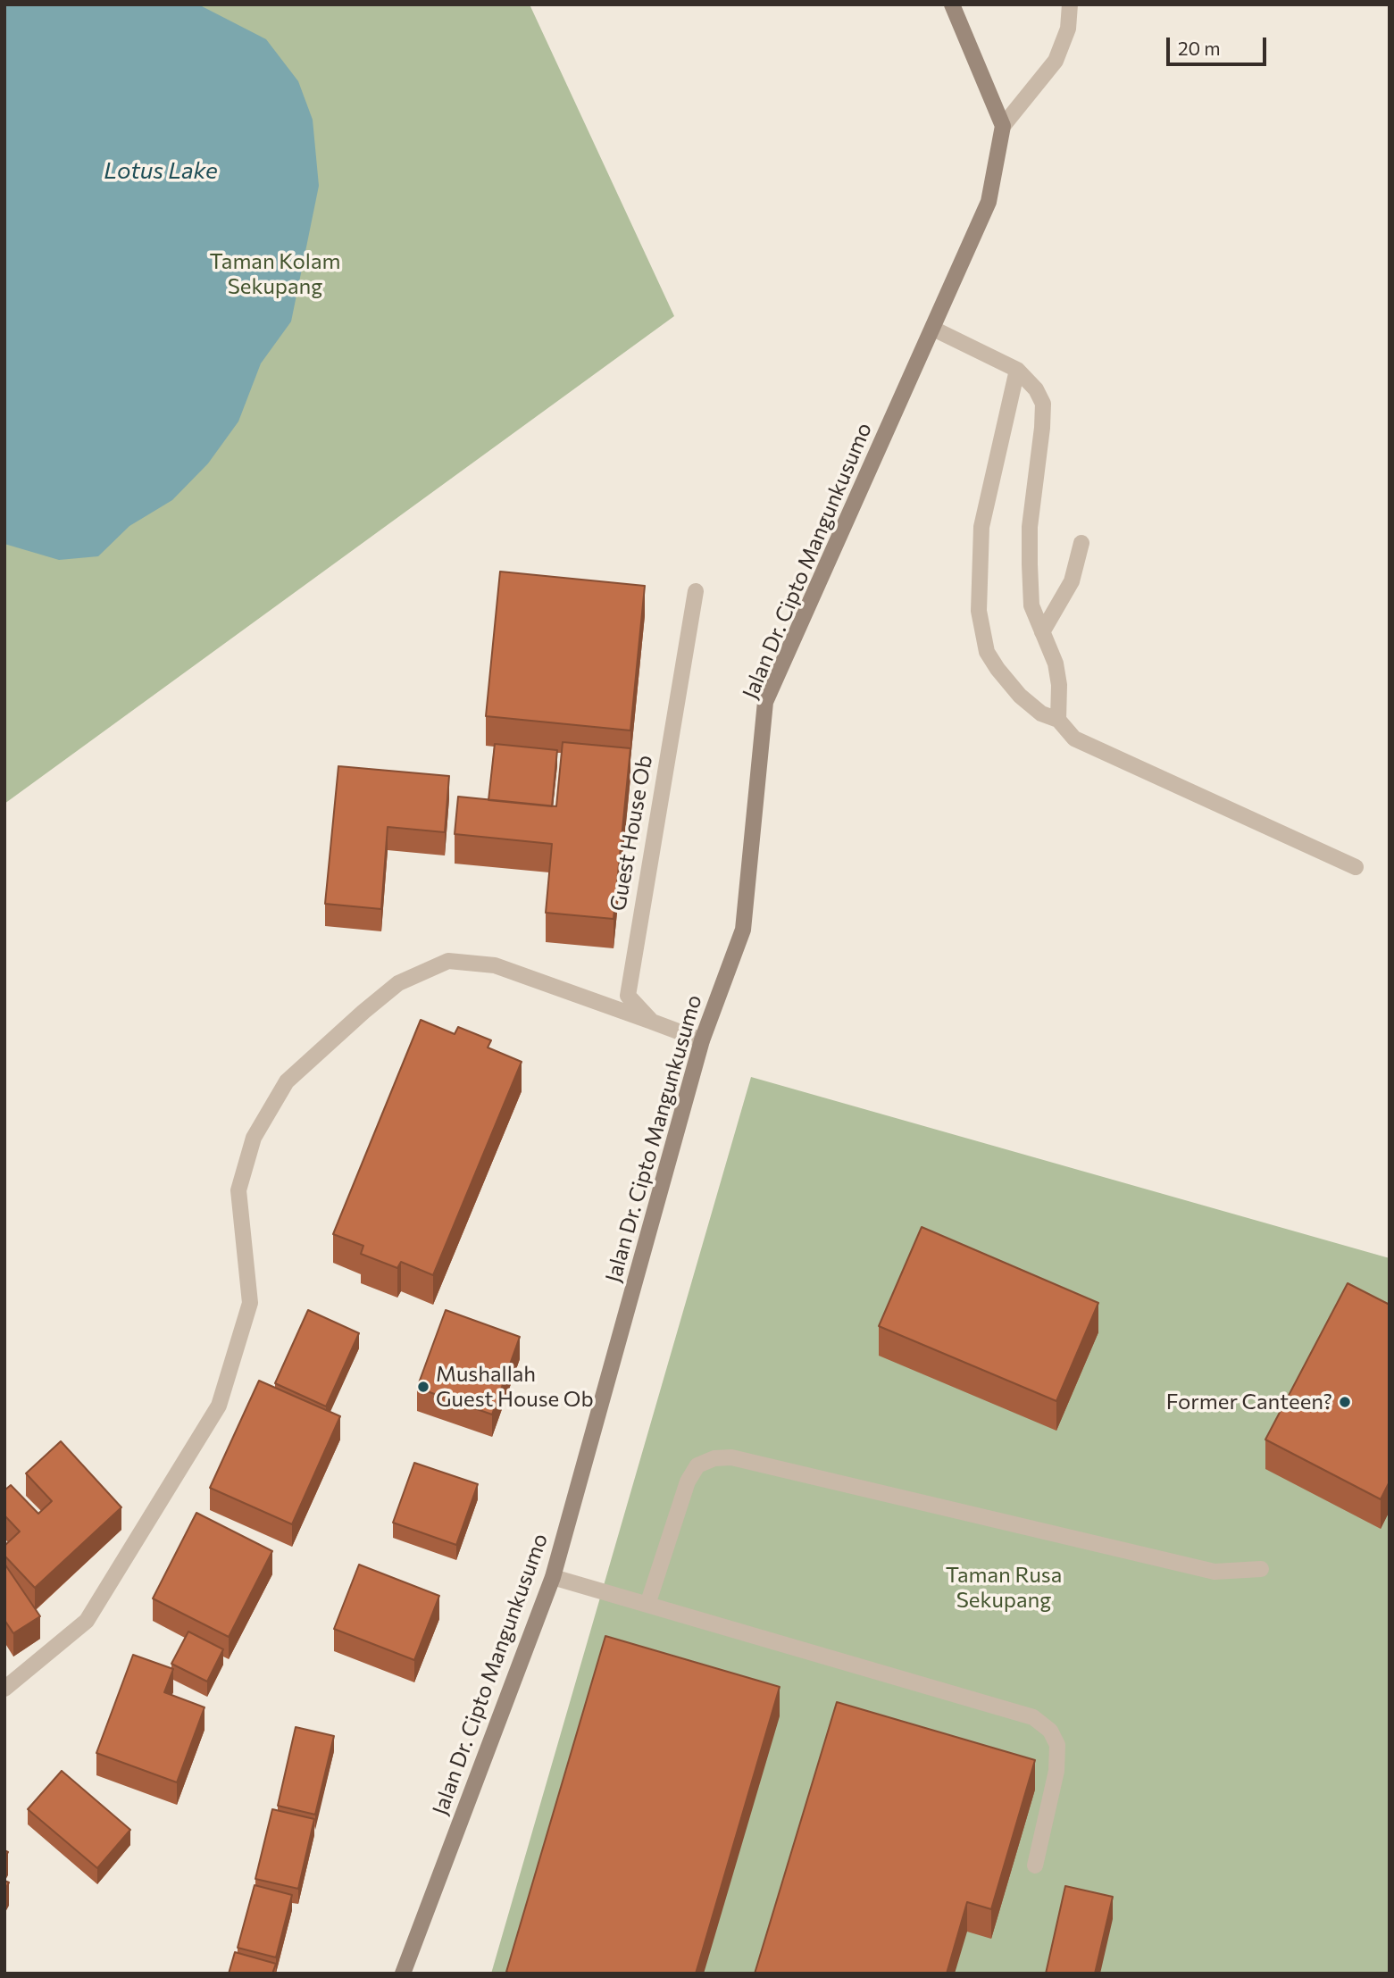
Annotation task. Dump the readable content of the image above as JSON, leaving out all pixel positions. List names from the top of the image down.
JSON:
{
  "streets": {
    "street": ["Jalan Dr. Cipto Mangunkusumo", "Guest House Ob"]
  },
  "crossings": [
    ["Jalan Dr. Cipto Mangunkusumo", "Guest House Ob"]
  ],
  "water": ["Lotus Lake"],
  "parks": ["Taman Kolam Sekupang", "Taman Rusa Sekupang"],
  "places": ["Mushallah Guest House Ob", "Former Canteen?"],
  "scale_bar": "20 m"
}
